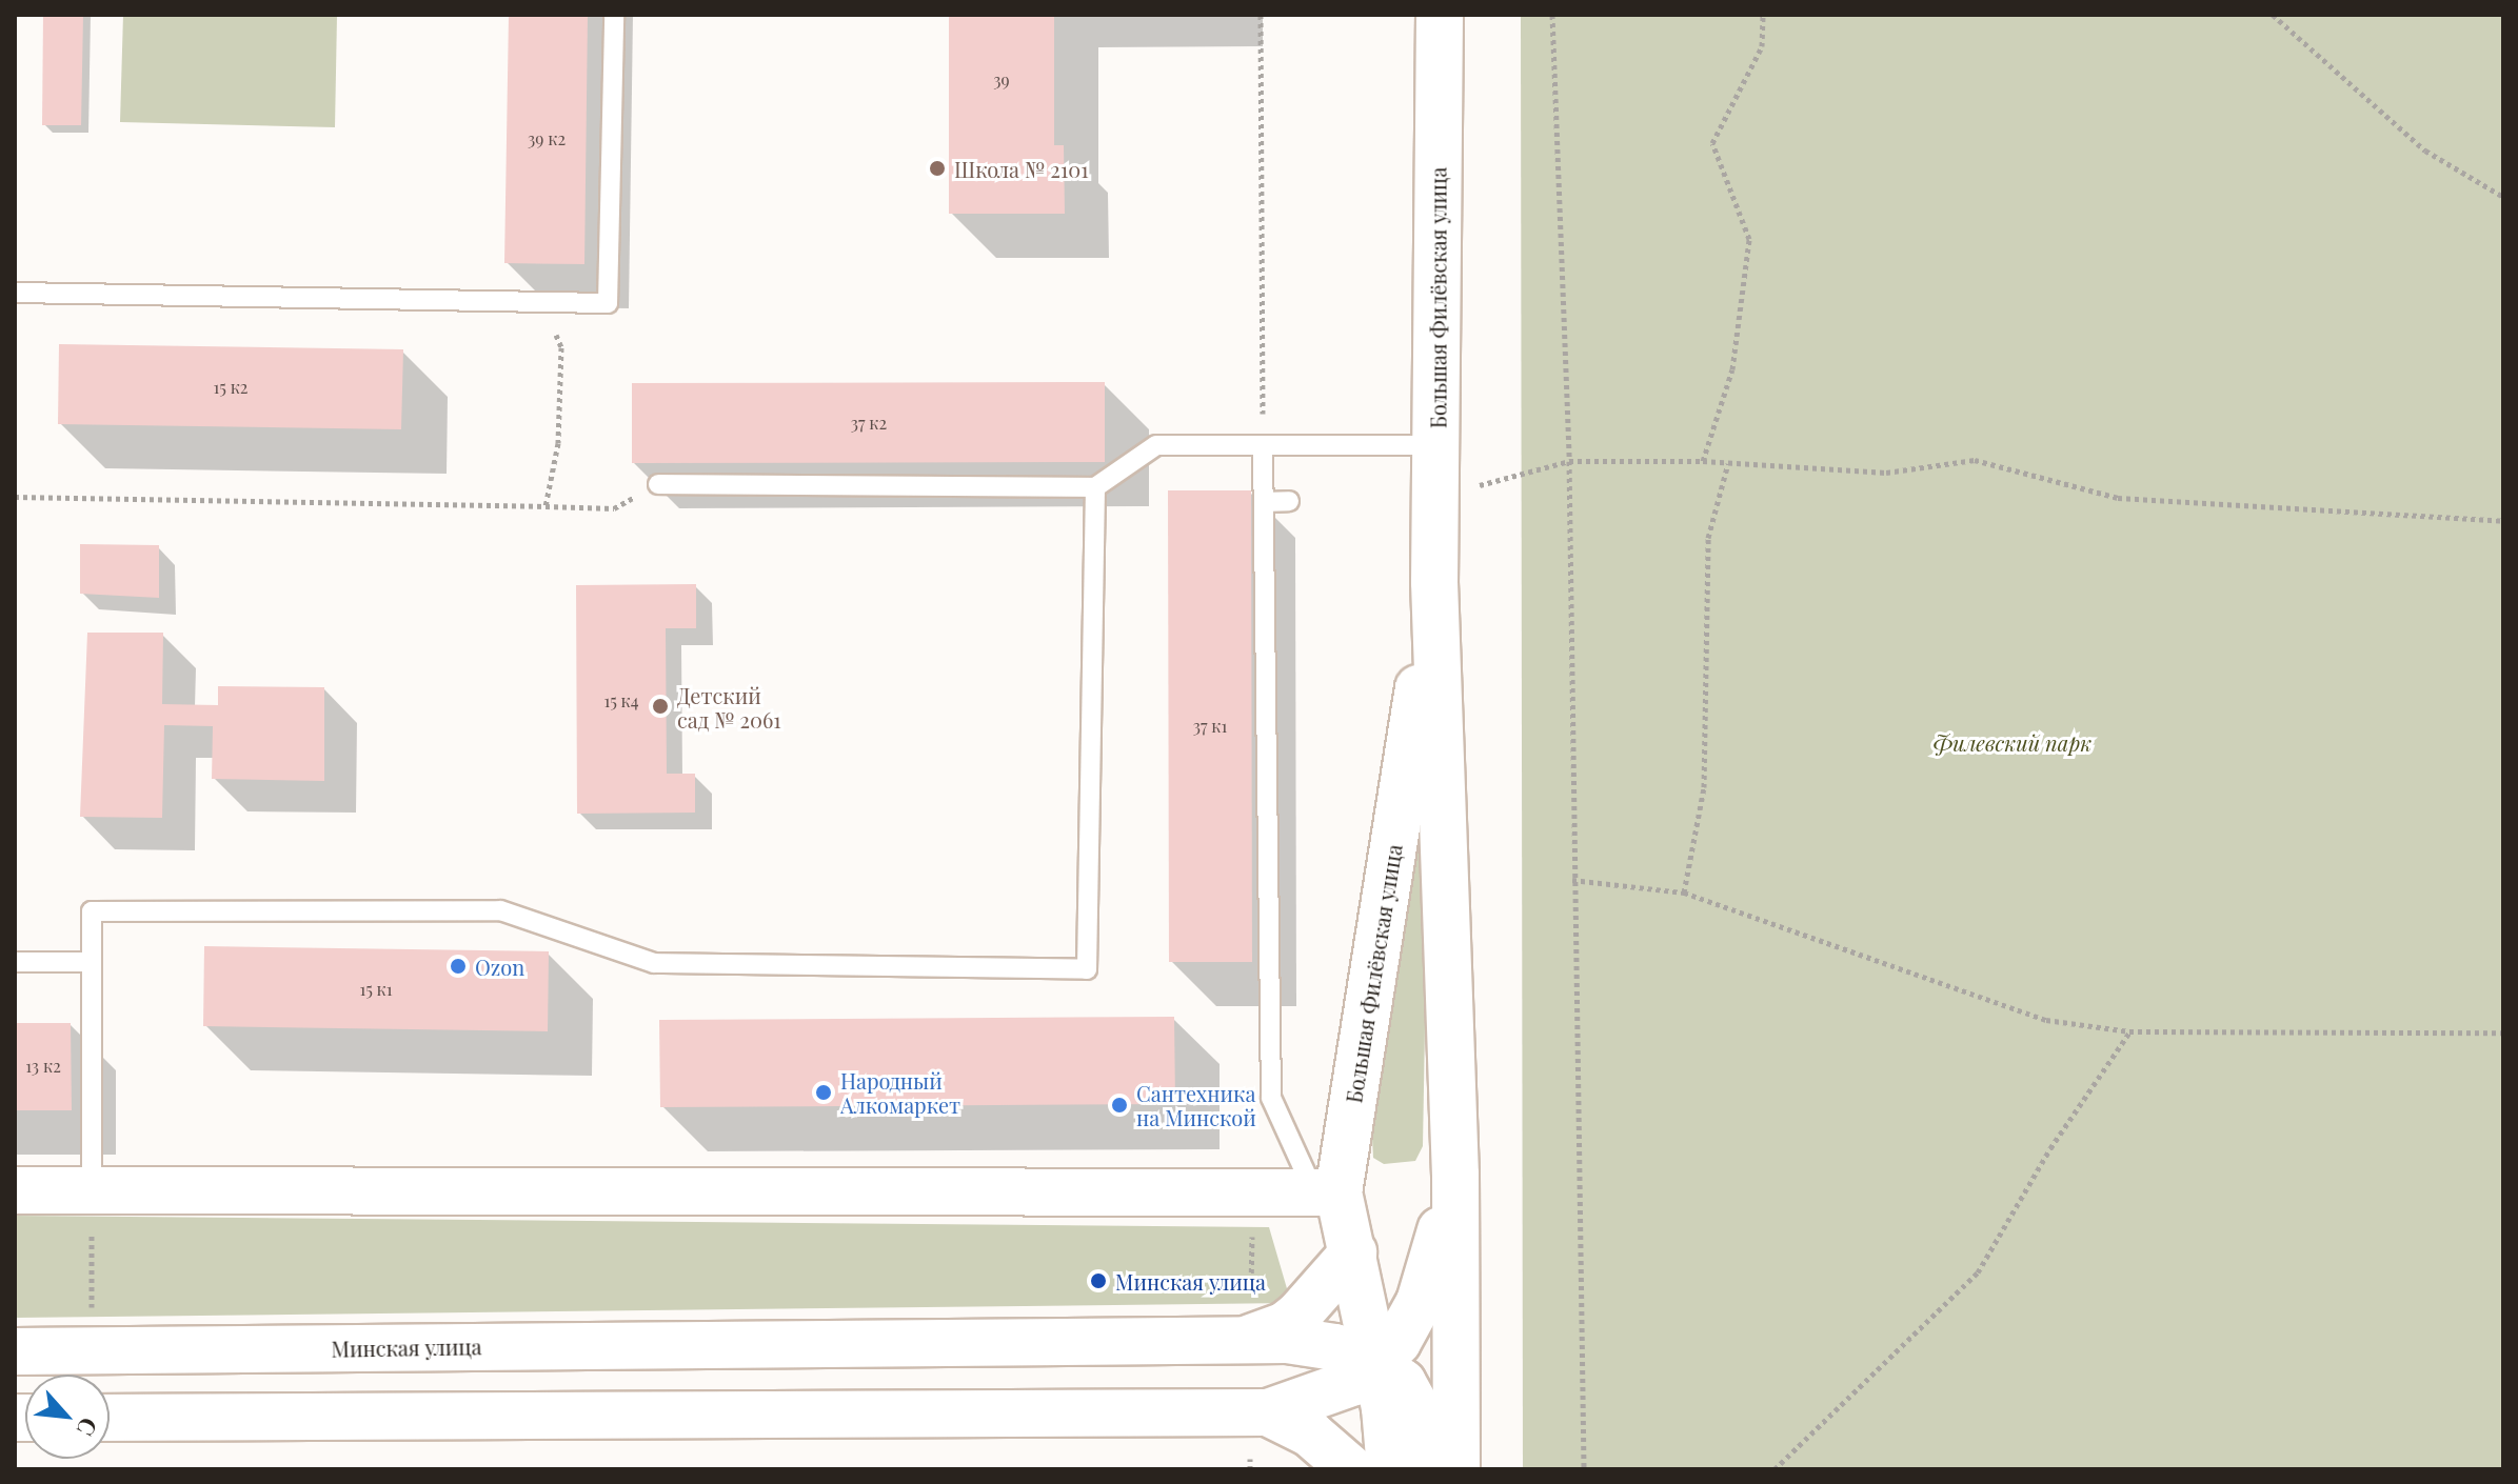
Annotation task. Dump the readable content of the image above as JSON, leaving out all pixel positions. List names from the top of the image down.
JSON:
{
  "streets": {
    "street": ["Большая Филёвская улица", "Минская улица"]
  },
  "crossings": [
    ["Большая Филёвская улица", "Минская улица"]
  ],
  "parks": ["Филевский парк"],
  "places": [
    "Школа № 2101",
    "Детский сад № 2061",
    "Ozon",
    "Народный Алкомаркет",
    "Сантехника на Минской",
    "Минская улица"
  ],
  "house_numbers": [
    "39",
    "39 к2",
    "15 к2",
    "37 к2",
    "15 к4",
    "37 к1",
    "15 к1",
    "13 к2"
  ],
  "north": "bottom right"
}
